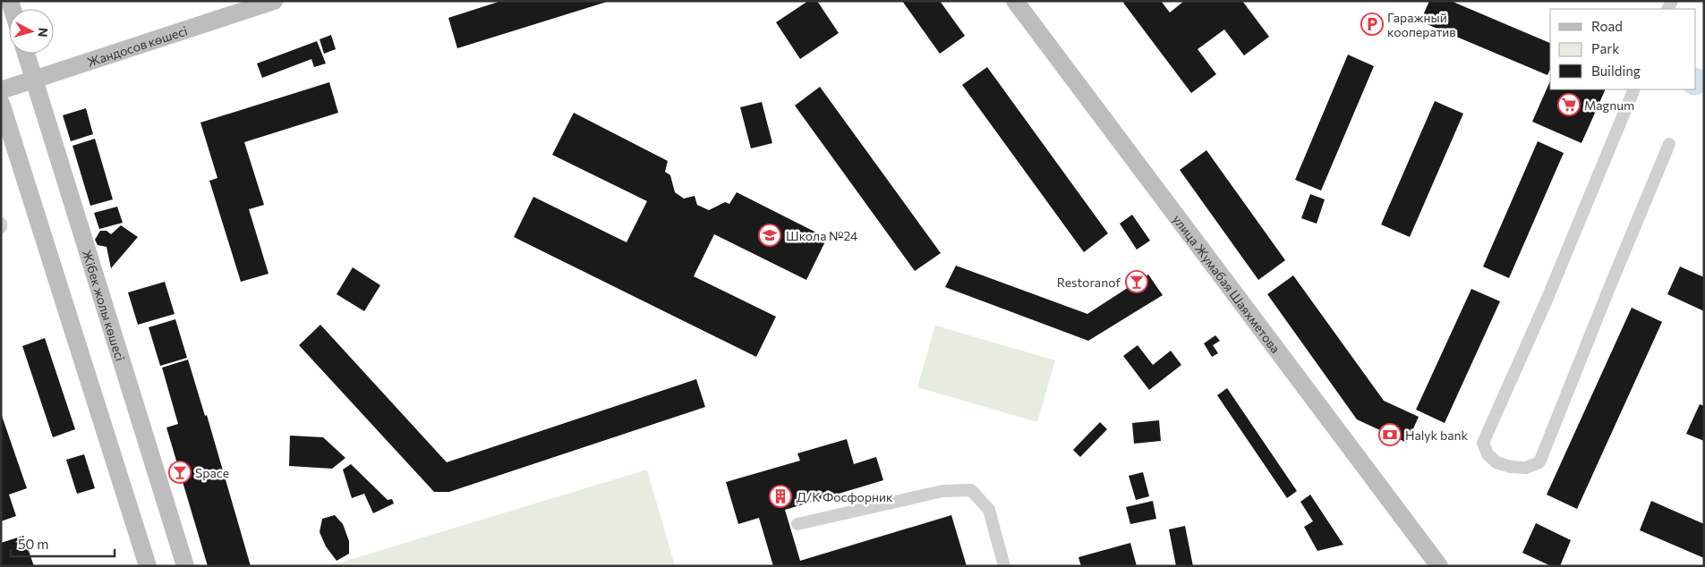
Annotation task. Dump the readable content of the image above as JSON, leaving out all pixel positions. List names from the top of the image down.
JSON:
{
  "streets": {
    "main road": ["Жандосов көшесі", "улица Жумабая Шаяхметова", "Жібек жолы көшесі"]
  },
  "crossings": [
    ["Жандосов көшесі", "Жібек жолы көшесі"]
  ],
  "places": {
    "parking": ["Гаражный кооператив"],
    "supermarket": ["Magnum"],
    "school or university": ["Школа №24"],
    "bar": ["Restoranof", "Space"],
    "bank": ["Halyk bank"],
    "building": ["Д/К Фосфорник"]
  },
  "legend": ["Road", "Park", "Building"],
  "scale_bar": "50 m",
  "north": "right"
}
